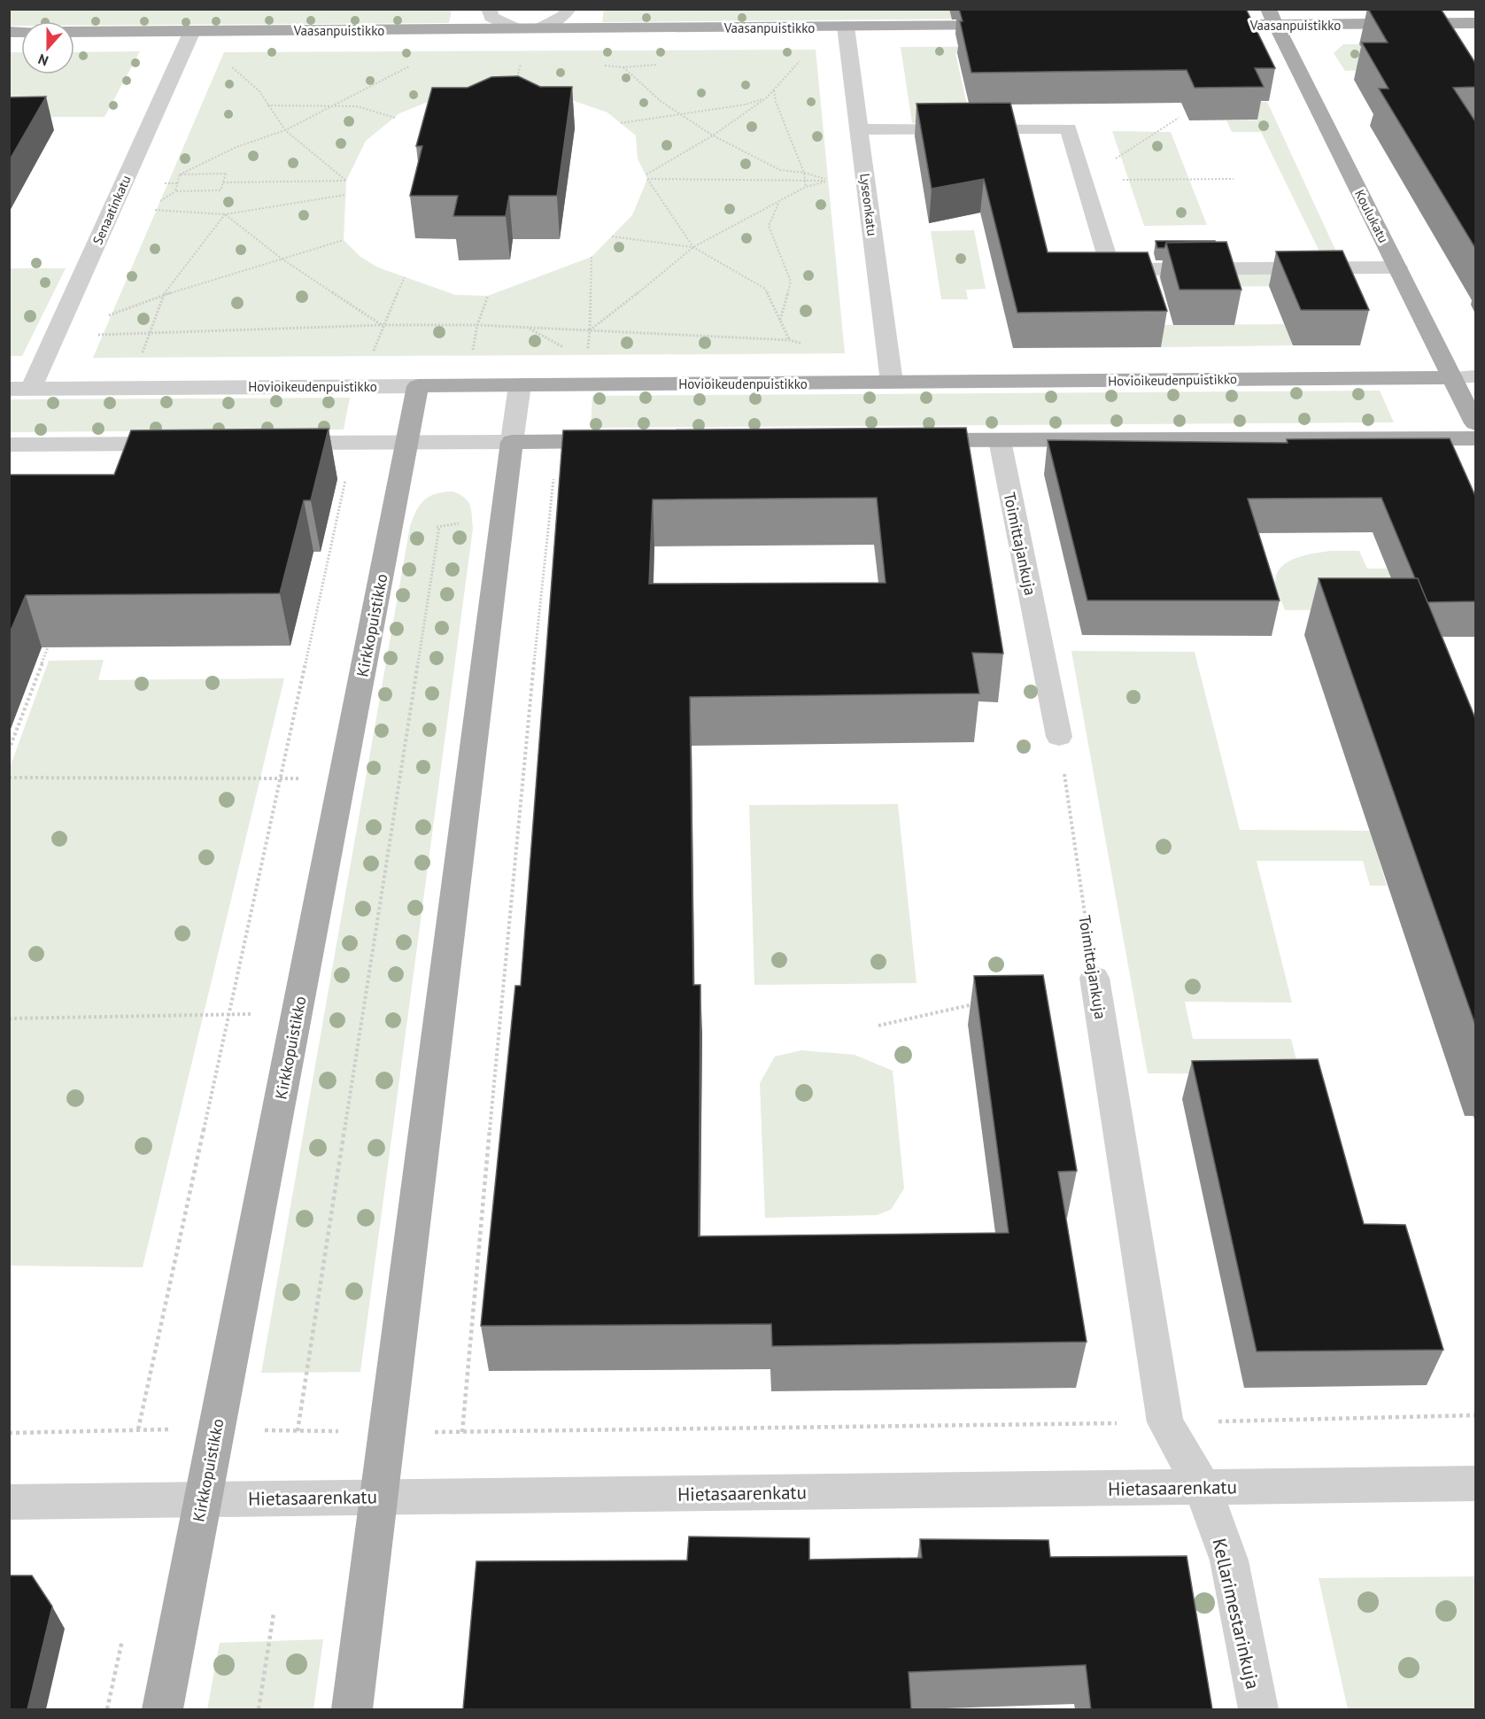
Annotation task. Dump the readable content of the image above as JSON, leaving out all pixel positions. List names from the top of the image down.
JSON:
{
  "streets": {
    "main road": [
      "Vaasanpuistikko",
      "Koulukatu",
      "Hovioikeudenpuistikko",
      "Kirkkopuistikko"
    ],
    "street": [
      "Lyseonkatu",
      "Senaatinkatu",
      "Toimittajankuja",
      "Hietasaarenkatu",
      "Kellarimestarinkuja"
    ]
  },
  "crossings": [
    ["Vaasanpuistikko", "Lyseonkatu"],
    ["Vaasanpuistikko", "Senaatinkatu"],
    ["Vaasanpuistikko", "Koulukatu"],
    ["Lyseonkatu", "Hovioikeudenpuistikko"],
    ["Senaatinkatu", "Hovioikeudenpuistikko"],
    ["Koulukatu", "Hovioikeudenpuistikko"],
    ["Hovioikeudenpuistikko", "Kirkkopuistikko"],
    ["Toimittajankuja", "Hietasaarenkatu"],
    ["Toimittajankuja", "Kellarimestarinkuja"],
    ["Kirkkopuistikko", "Hietasaarenkatu"],
    ["Hietasaarenkatu", "Kellarimestarinkuja"]
  ],
  "north": "bottom"
}
